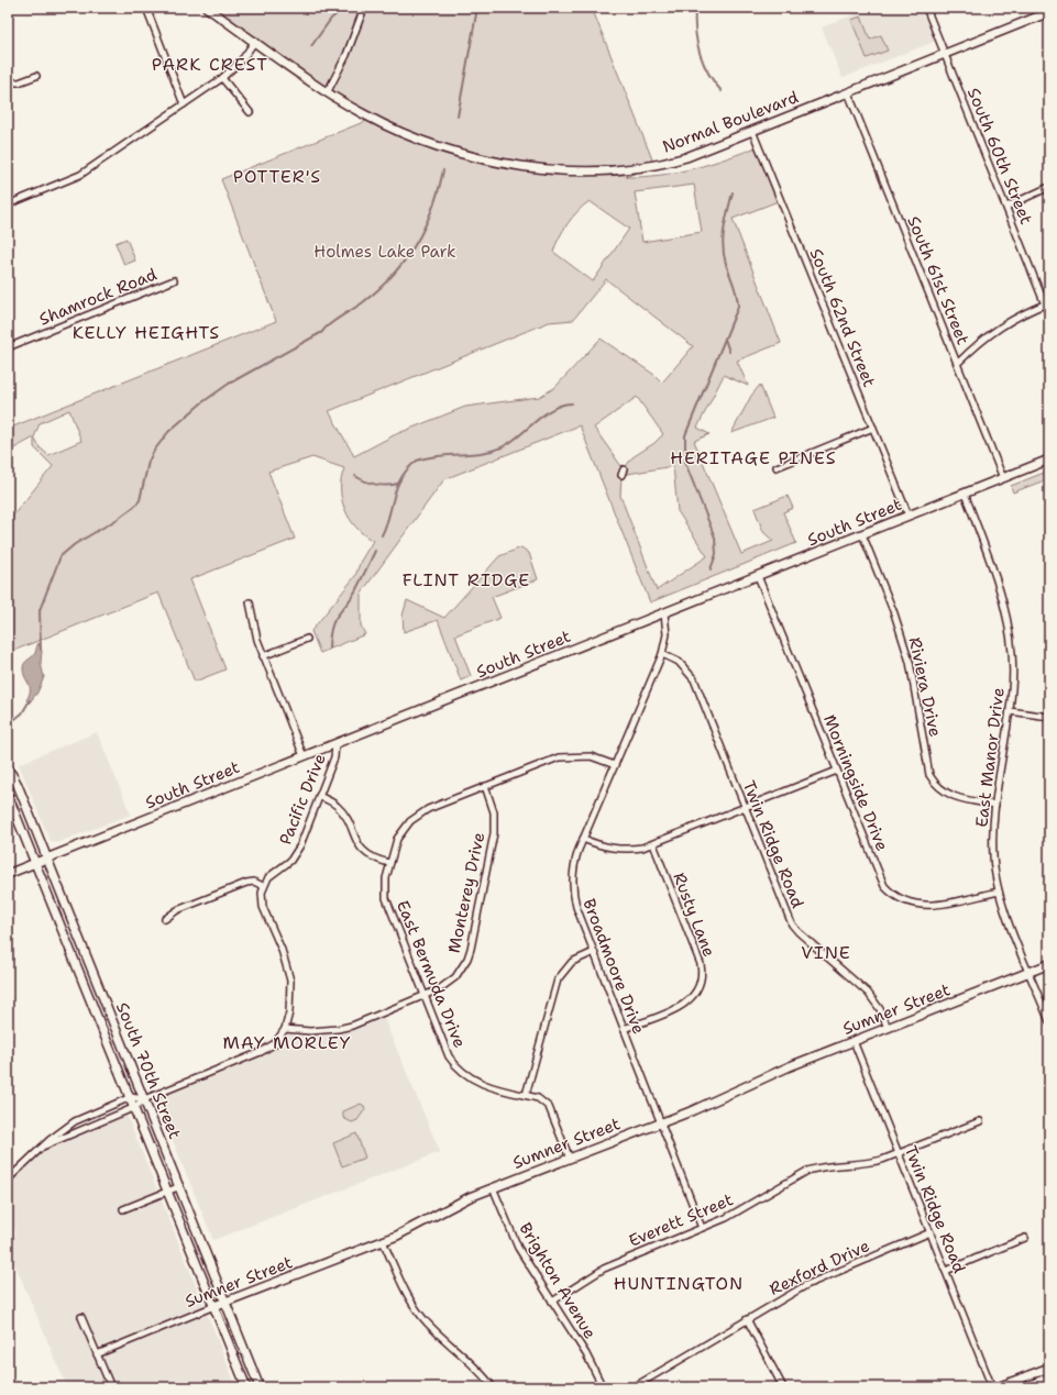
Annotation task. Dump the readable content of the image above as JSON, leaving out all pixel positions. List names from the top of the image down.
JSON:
{
  "streets": {
    "main road": [
      "Normal Boulevard",
      "South Street",
      "Sumner Street",
      "South 70th Street"
    ],
    "street": [
      "South 60th Street",
      "South 61st Street",
      "Shamrock Road",
      "South 62nd Street",
      "Riviera Drive",
      "East Manor Drive",
      "Morningside Drive",
      "Pacific Drive",
      "Twin Ridge Road",
      "Monterey Drive",
      "Rusty Lane",
      "Broadmoore Drive",
      "East Bermuda Drive",
      "Everett Street",
      "Rexford Drive",
      "Brighton Avenue"
    ]
  },
  "crossings": [
    ["Normal Boulevard", "South 60th Street"],
    ["Normal Boulevard", "South 61st Street"],
    ["Normal Boulevard", "South 62nd Street"],
    ["South 61st Street", "South Street"],
    ["South 62nd Street", "South Street"],
    ["South Street", "Riviera Drive"],
    ["South Street", "East Manor Drive"],
    ["South Street", "Morningside Drive"],
    ["South Street", "Pacific Drive"],
    ["South Street", "Broadmoore Drive"],
    ["South Street", "South 70th Street"],
    ["Riviera Drive", "East Manor Drive"],
    ["East Manor Drive", "Morningside Drive"],
    ["East Manor Drive", "Sumner Street"],
    ["Twin Ridge Road", "Broadmoore Drive"],
    ["Twin Ridge Road", "Sumner Street"],
    ["Twin Ridge Road", "Everett Street"],
    ["Twin Ridge Road", "Rexford Drive"],
    ["Monterey Drive", "East Bermuda Drive"],
    ["Rusty Lane", "Broadmoore Drive"],
    ["Broadmoore Drive", "East Bermuda Drive"],
    ["Broadmoore Drive", "Sumner Street"],
    ["Broadmoore Drive", "Everett Street"],
    ["East Bermuda Drive", "Sumner Street"],
    ["Sumner Street", "South 70th Street"],
    ["Sumner Street", "Brighton Avenue"],
    ["Everett Street", "Brighton Avenue"]
  ],
  "districts": [
    "PARK CREST",
    "POTTER'S",
    "KELLY HEIGHTS",
    "HERITAGE PINES",
    "FLINT RIDGE",
    "VINE",
    "MAY MORLEY",
    "HUNTINGTON"
  ],
  "parks": ["Holmes Lake Park"]
}
